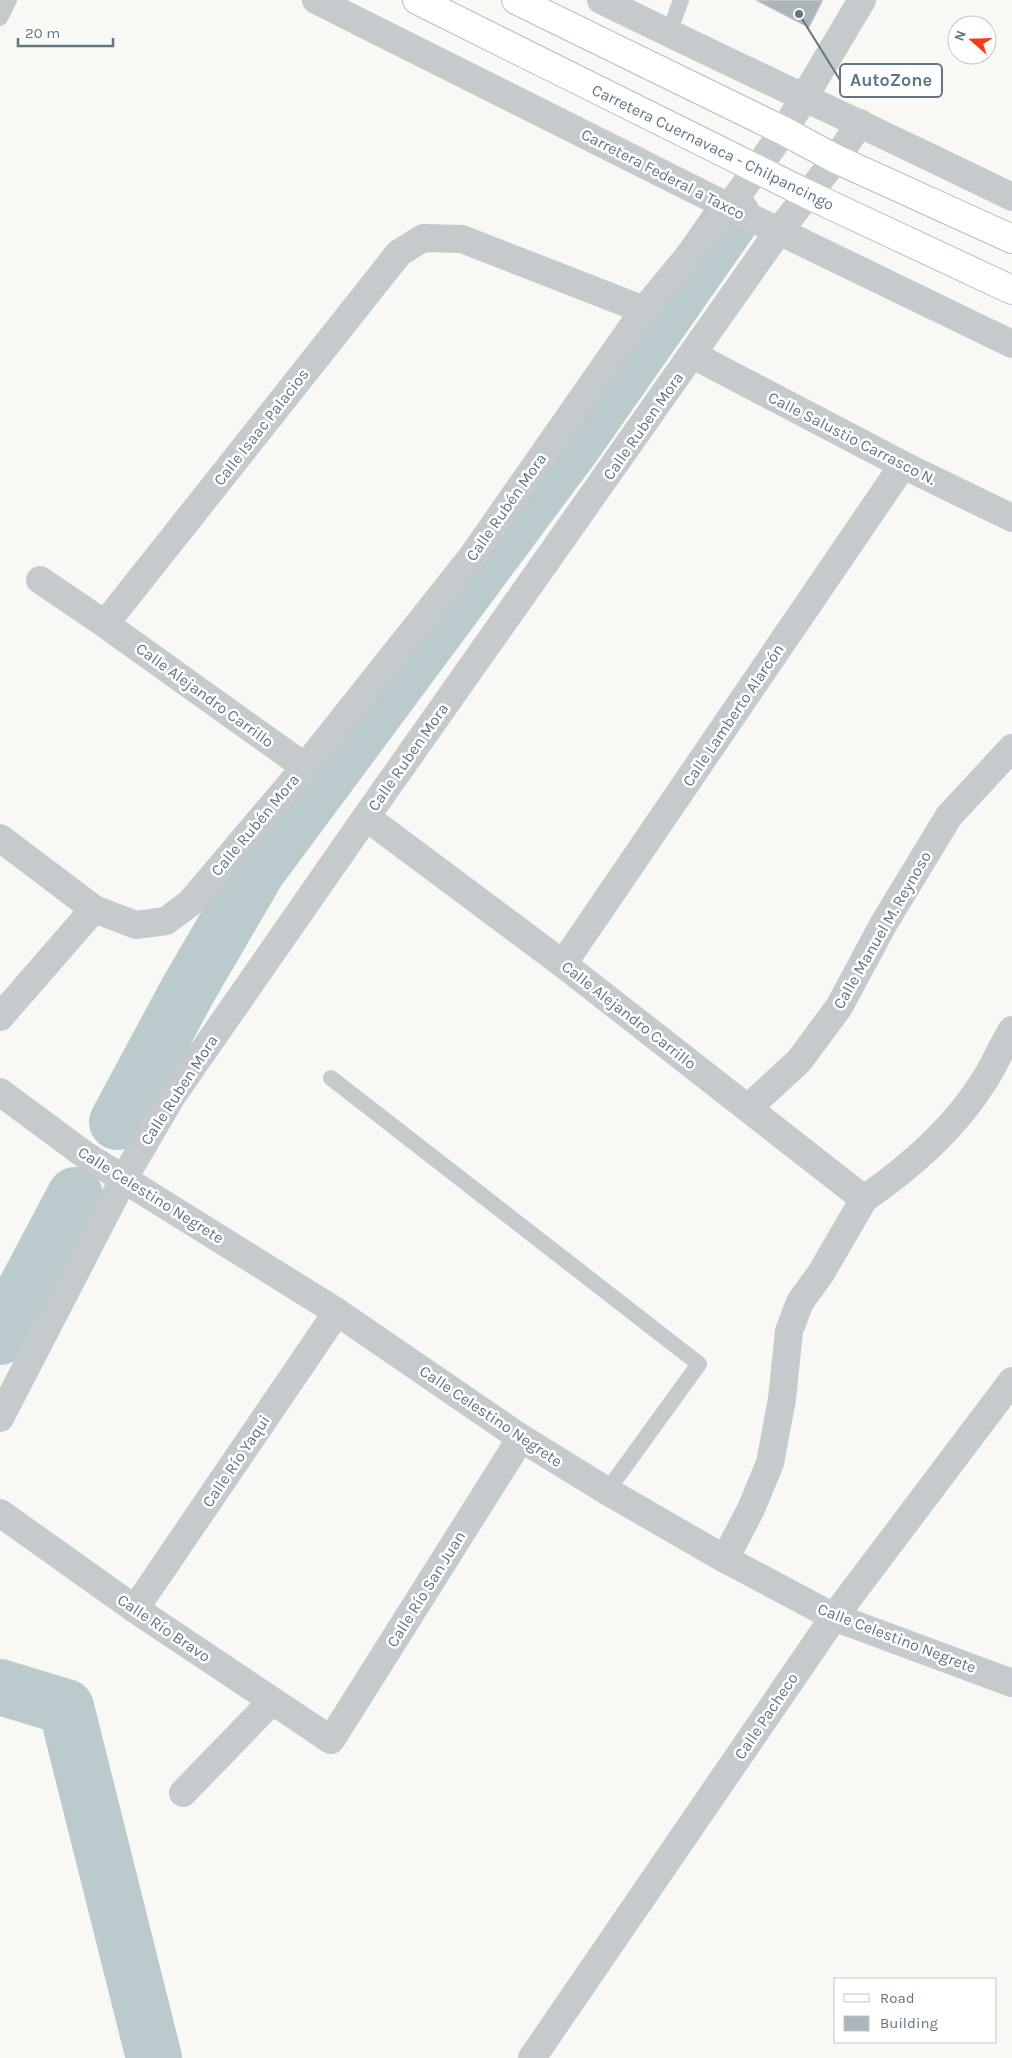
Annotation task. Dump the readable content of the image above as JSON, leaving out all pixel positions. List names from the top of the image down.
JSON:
{
  "streets": {
    "main road": ["Carretera Cuernavaca - Chilpancingo"],
    "street": [
      "Carretera Federal a Taxco",
      "Calle Ruben Mora",
      "Calle Isaac Palacios",
      "Calle Salustio Carrasco N.",
      "Calle Rubén Mora",
      "Calle Alejandro Carrillo",
      "Calle Lamberto Alarcón",
      "Calle Manuel M. Reynoso",
      "Calle Celestino Negrete",
      "Calle Río Yaqui",
      "Calle Río San Juan",
      "Calle Río Bravo",
      "Calle Pacheco"
    ]
  },
  "crossings": [
    ["Carretera Cuernavaca - Chilpancingo", "Calle Ruben Mora"],
    ["Carretera Cuernavaca - Chilpancingo", "Calle Rubén Mora"],
    ["Carretera Federal a Taxco", "Calle Ruben Mora"],
    ["Carretera Federal a Taxco", "Calle Rubén Mora"],
    ["Calle Ruben Mora", "Calle Salustio Carrasco N."],
    ["Calle Ruben Mora", "Calle Alejandro Carrillo"],
    ["Calle Ruben Mora", "Calle Celestino Negrete"],
    ["Calle Isaac Palacios", "Calle Rubén Mora"],
    ["Calle Isaac Palacios", "Calle Alejandro Carrillo"],
    ["Calle Salustio Carrasco N.", "Calle Lamberto Alarcón"],
    ["Calle Rubén Mora", "Calle Alejandro Carrillo"],
    ["Calle Alejandro Carrillo", "Calle Lamberto Alarcón"],
    ["Calle Alejandro Carrillo", "Calle Manuel M. Reynoso"],
    ["Calle Celestino Negrete", "Calle Río Yaqui"],
    ["Calle Celestino Negrete", "Calle Río San Juan"],
    ["Calle Celestino Negrete", "Calle Pacheco"],
    ["Calle Río Yaqui", "Calle Río Bravo"],
    ["Calle Río San Juan", "Calle Río Bravo"]
  ],
  "places": ["AutoZone"],
  "legend": ["Road", "Building"],
  "scale_bar": "20 m",
  "north": "left"
}
